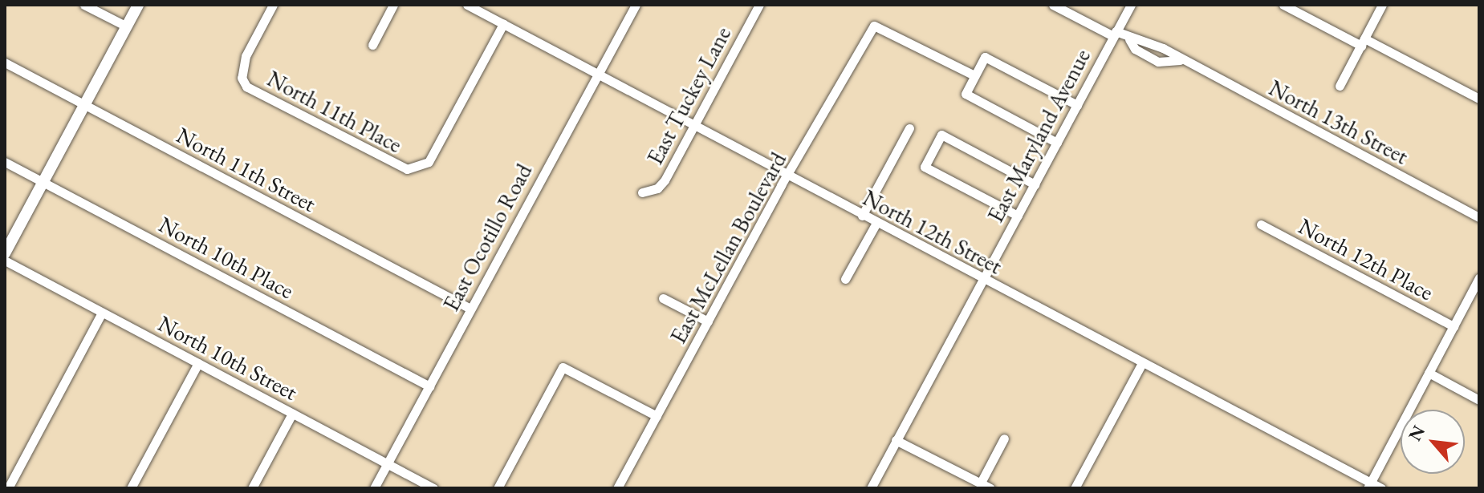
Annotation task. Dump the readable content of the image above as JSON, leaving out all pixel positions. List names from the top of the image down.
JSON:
{
  "streets": {
    "street": [
      "East Tuckey Lane",
      "North 11th Place",
      "North 13th Street",
      "East Maryland Avenue",
      "North 11th Street",
      "North 12th Street",
      "East Ocotillo Road",
      "East McLellan Boulevard",
      "North 10th Place",
      "North 12th Place",
      "North 10th Street"
    ]
  },
  "crossings": [
    ["East Tuckey Lane", "North 12th Street"],
    ["North 11th Place", "North 12th Street"],
    ["North 13th Street", "East Maryland Avenue"],
    ["East Maryland Avenue", "North 12th Street"],
    ["North 11th Street", "East Ocotillo Road"],
    ["North 12th Street", "East Ocotillo Road"],
    ["North 12th Street", "East McLellan Boulevard"],
    ["East Ocotillo Road", "North 10th Place"],
    ["East Ocotillo Road", "North 10th Street"]
  ],
  "north": "top left"
}
